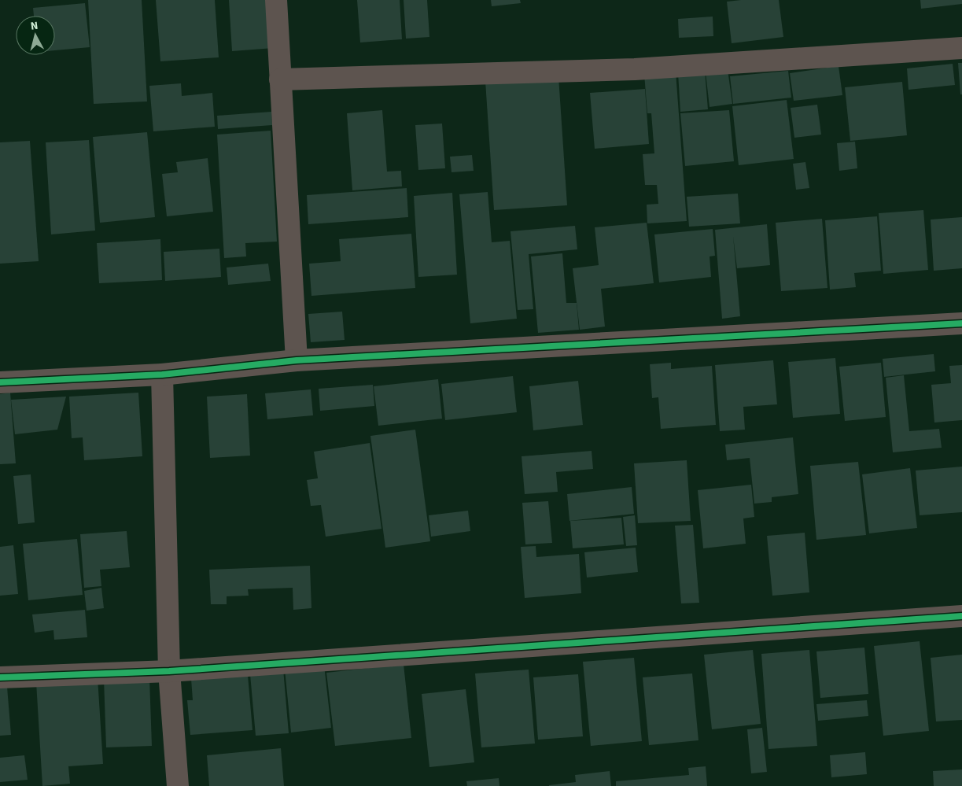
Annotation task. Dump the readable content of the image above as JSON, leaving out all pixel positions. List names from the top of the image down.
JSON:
{
  "north": "top"
}
